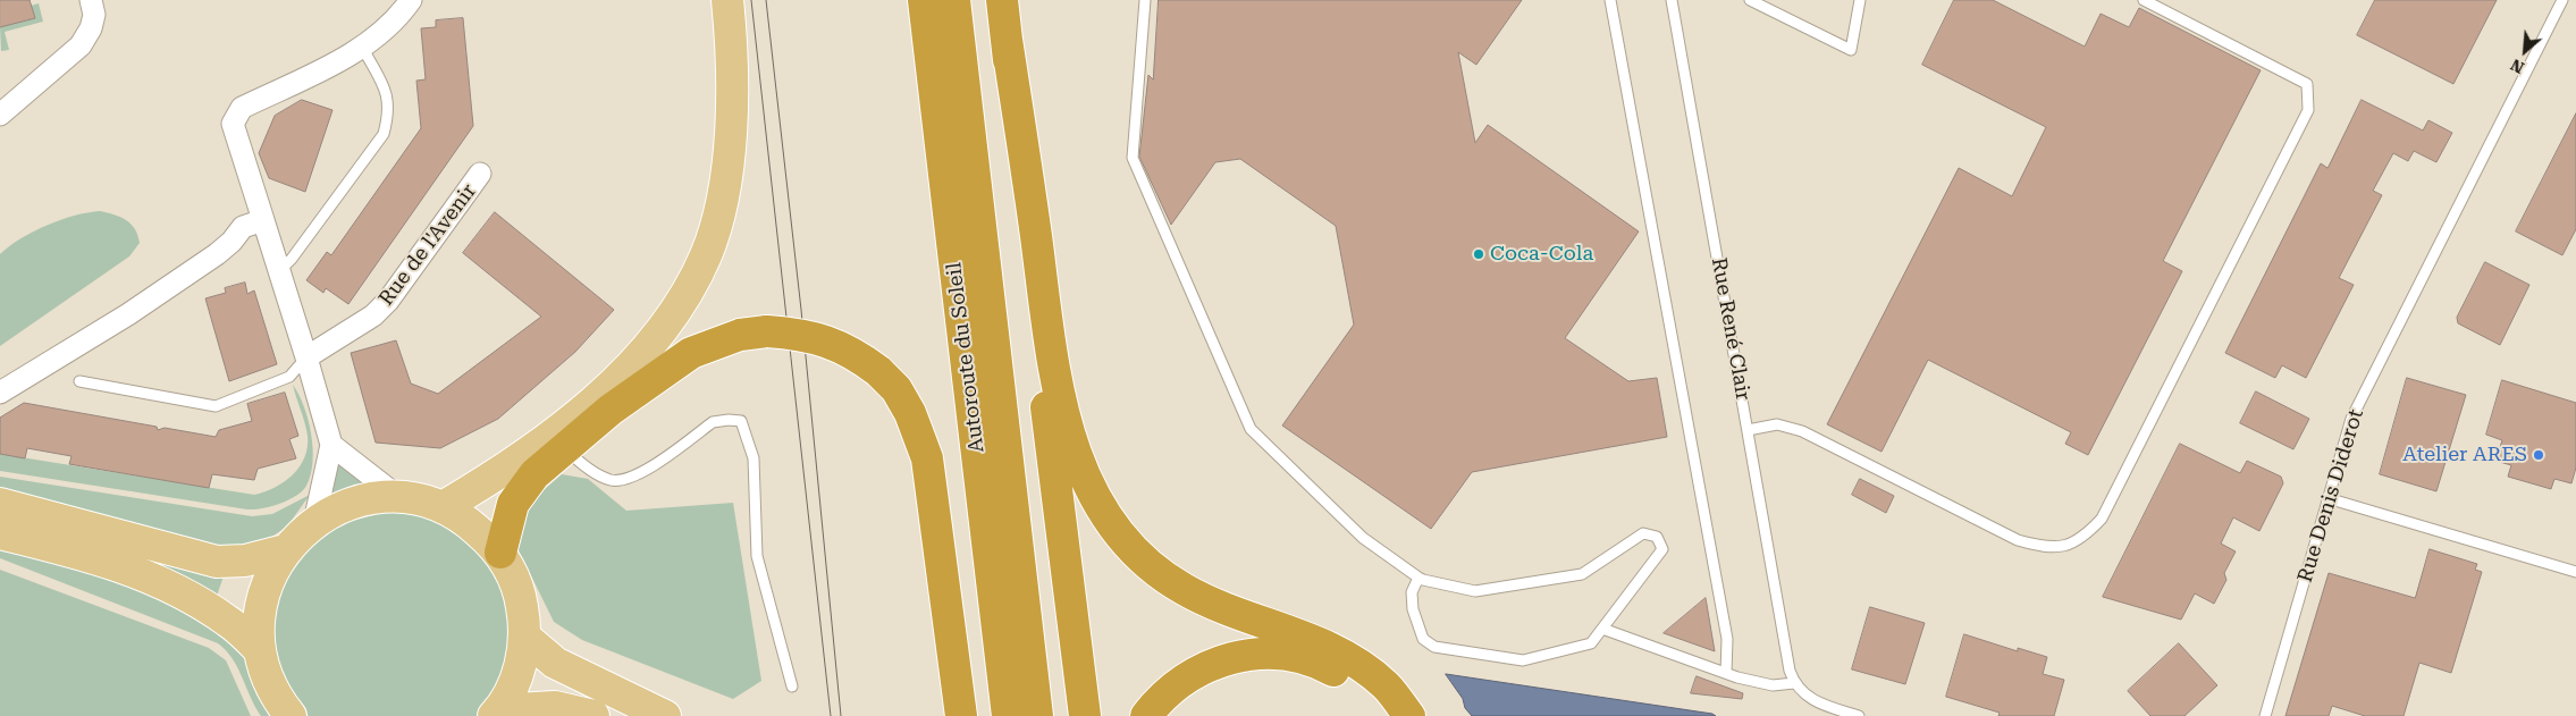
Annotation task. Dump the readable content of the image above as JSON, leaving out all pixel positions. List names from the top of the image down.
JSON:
{
  "streets": {
    "highway": ["Autoroute du Soleil"],
    "street": ["Rue de l'Avenir"],
    "lane": ["Rue René Clair", "Rue Denis Diderot"]
  },
  "places": ["Coca-Cola", "Atelier ARES"],
  "north": "bottom left"
}
